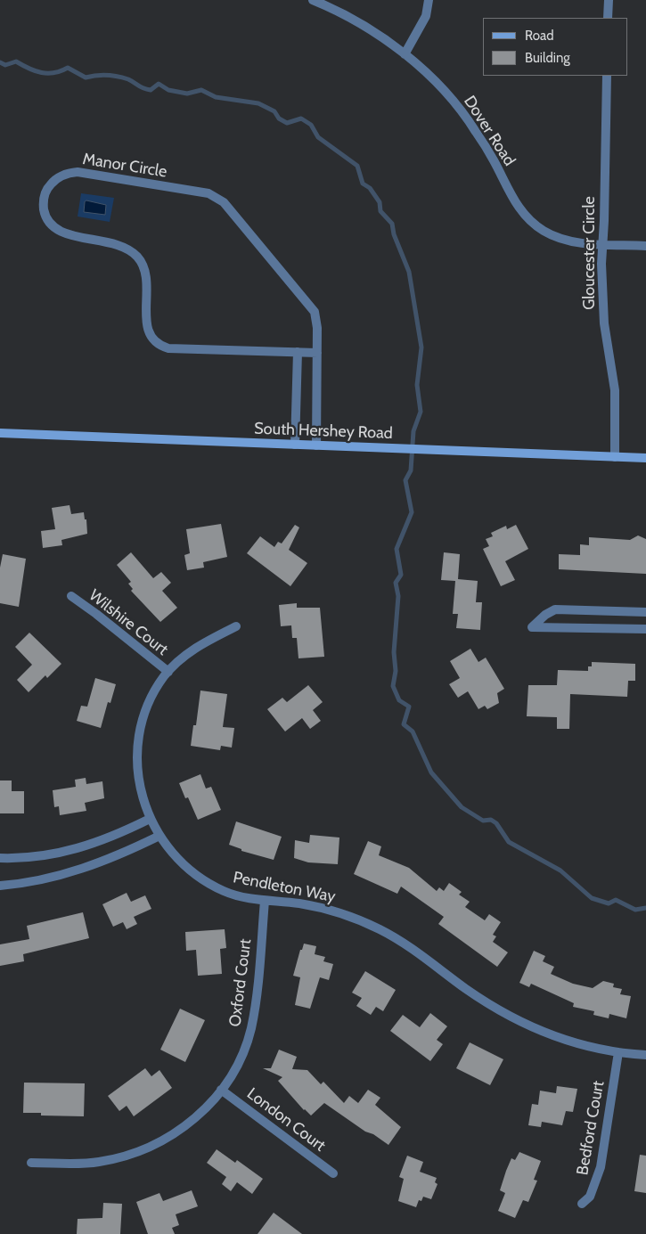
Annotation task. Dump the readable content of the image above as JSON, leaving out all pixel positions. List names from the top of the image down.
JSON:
{
  "streets": {
    "main road": ["South Hershey Road"],
    "street": [
      "Dover Road",
      "Manor Circle",
      "Gloucester Circle",
      "Wilshire Court",
      "Pendleton Way",
      "Oxford Court",
      "London Court",
      "Bedford Court"
    ]
  },
  "crossings": [
    ["Dover Road", "Gloucester Circle"],
    ["Manor Circle", "South Hershey Road"],
    ["Gloucester Circle", "South Hershey Road"],
    ["Wilshire Court", "Pendleton Way"],
    ["Pendleton Way", "Oxford Court"],
    ["Pendleton Way", "Bedford Court"],
    ["Oxford Court", "London Court"]
  ],
  "legend": ["Road", "Building"]
}
